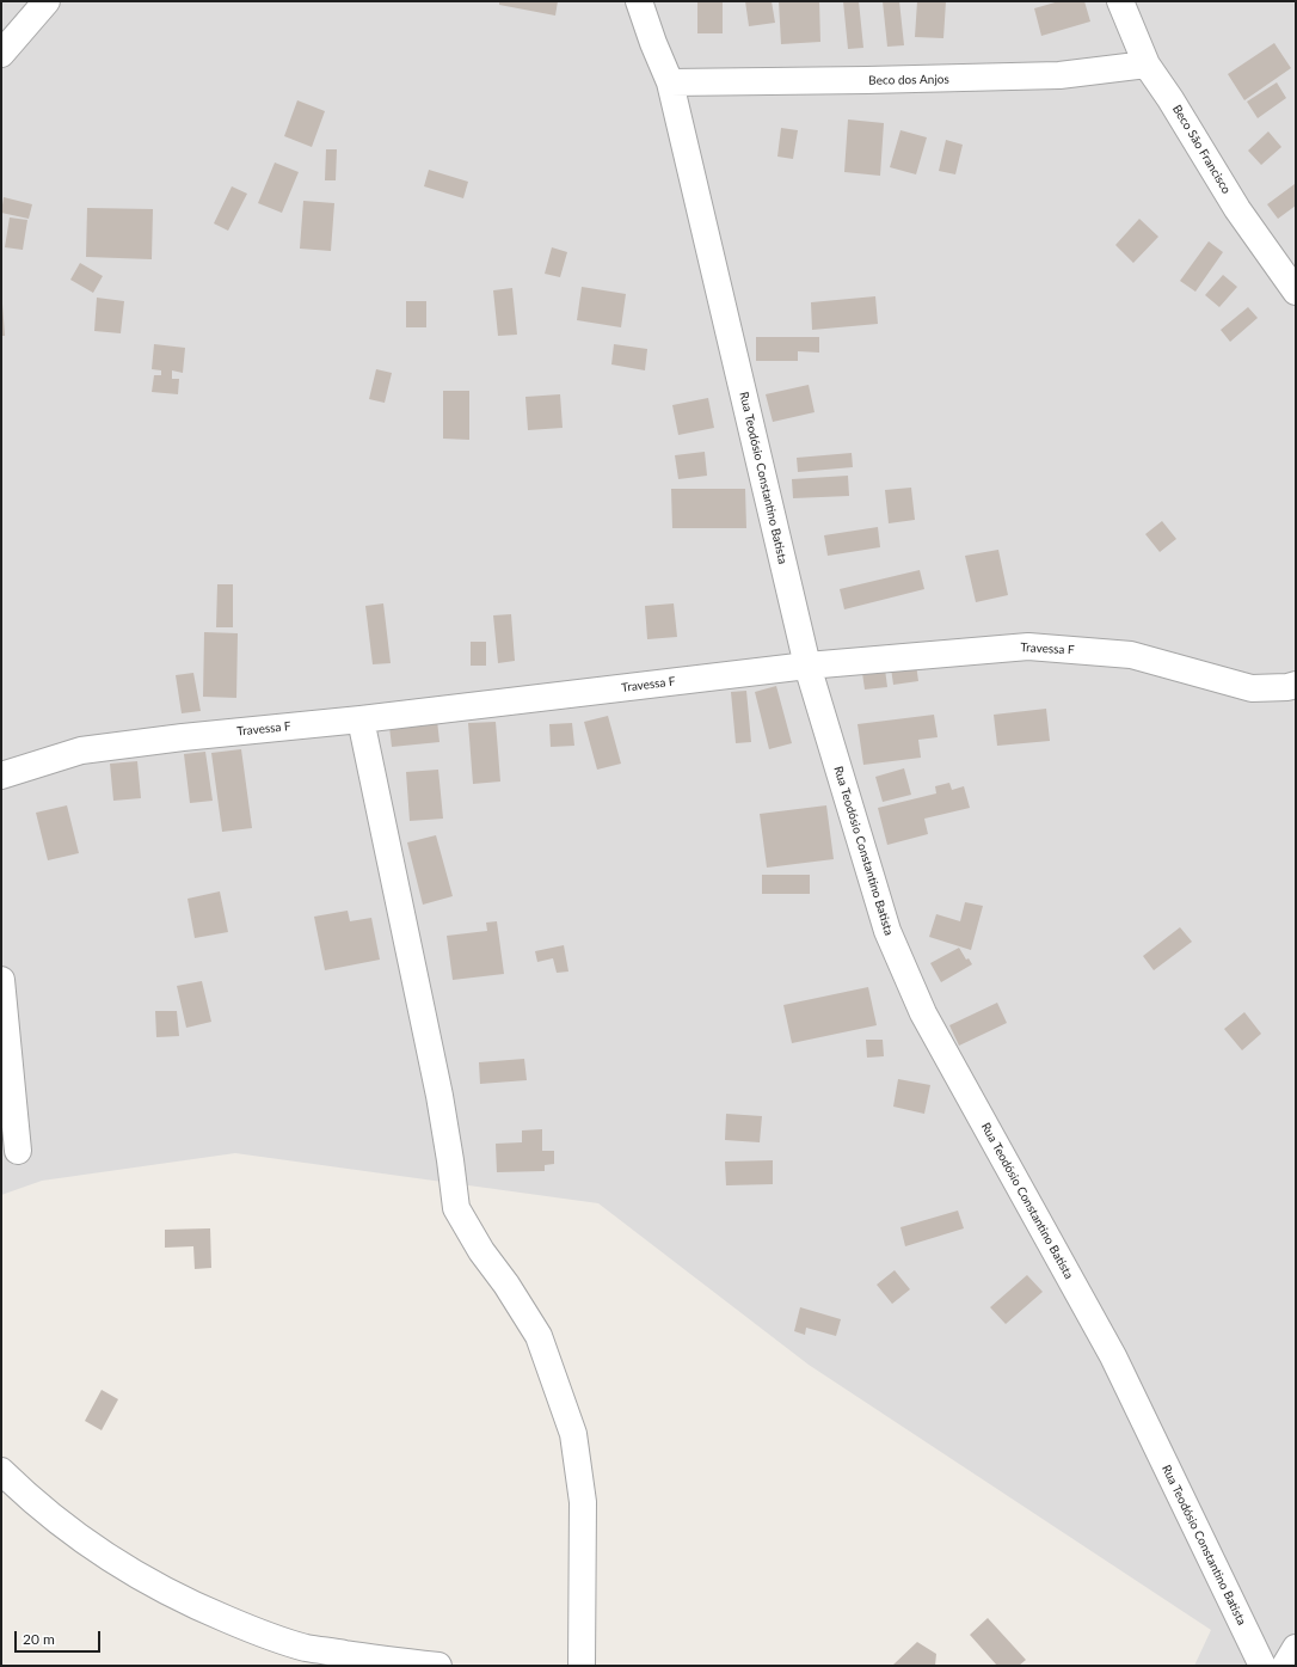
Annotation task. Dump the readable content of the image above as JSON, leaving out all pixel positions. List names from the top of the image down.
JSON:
{
  "streets": {
    "street": [
      "Beco dos Anjos",
      "Beco São Francisco",
      "Rua Teodósio Constantino Batista",
      "Travessa F"
    ]
  },
  "crossings": [
    ["Beco dos Anjos", "Beco São Francisco"],
    ["Beco dos Anjos", "Rua Teodósio Constantino Batista"],
    ["Rua Teodósio Constantino Batista", "Travessa F"]
  ],
  "scale_bar": "20 m"
}
